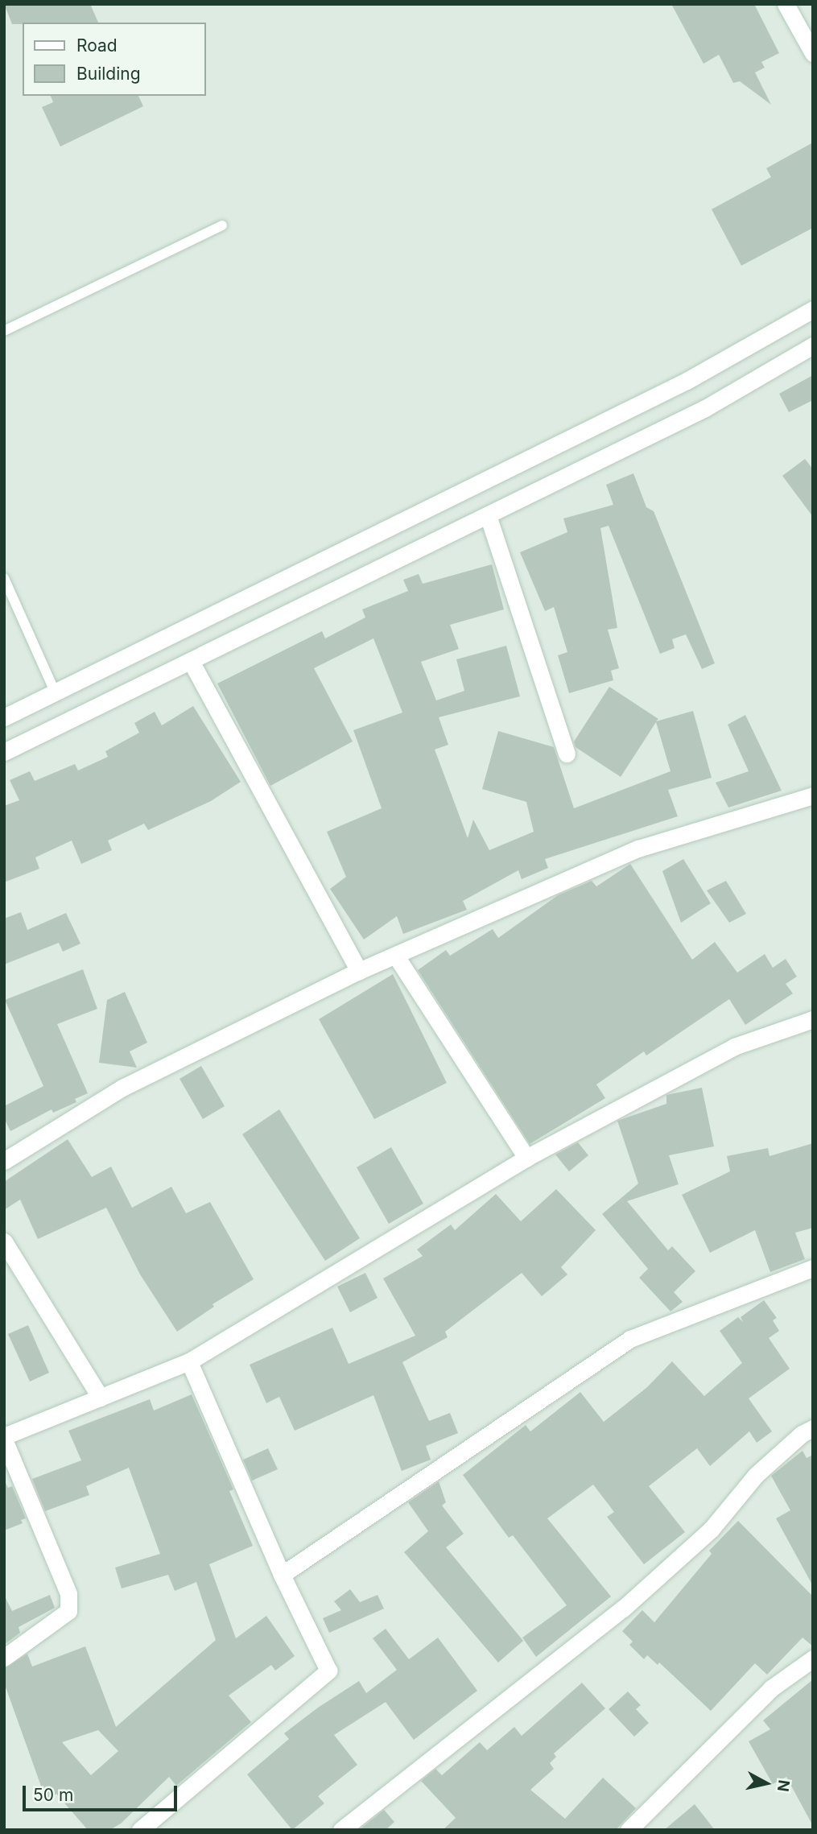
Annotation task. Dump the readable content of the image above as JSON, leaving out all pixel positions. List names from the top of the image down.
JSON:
{
  "legend": ["Road", "Building"],
  "scale_bar": "50 m",
  "north": "right"
}
